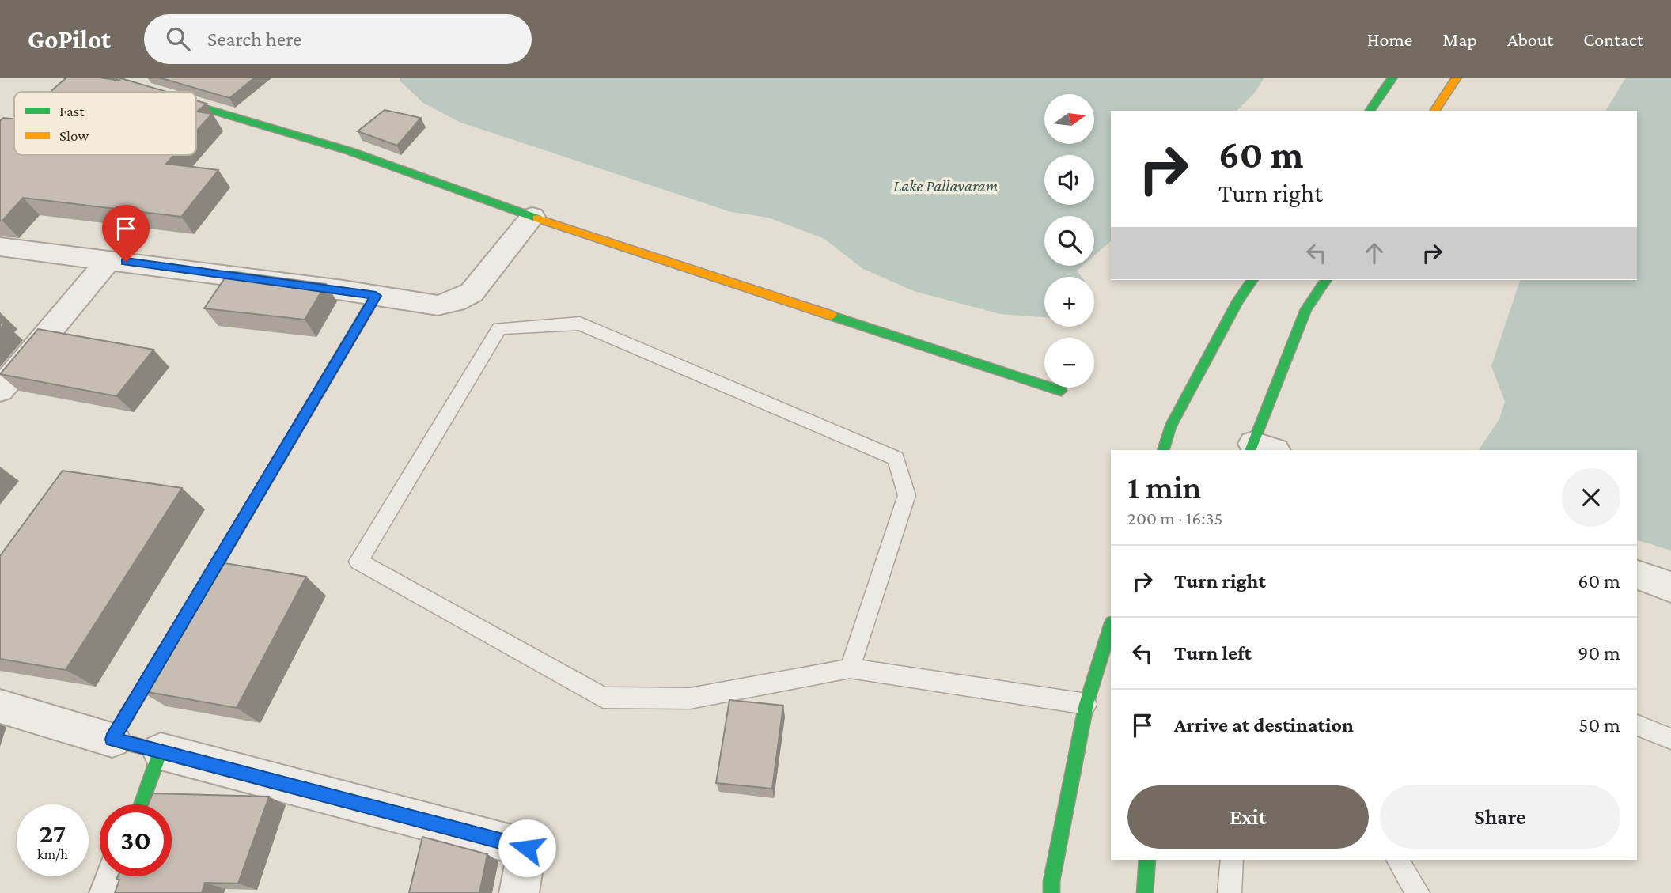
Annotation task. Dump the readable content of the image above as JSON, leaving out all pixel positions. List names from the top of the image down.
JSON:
{
  "water": ["Lake Pallavaram"],
  "legend": ["Fast", "Slow"],
  "north": "right",
  "page": {
    "header": "GoPilot",
    "search": "Search here",
    "nav": [
      "Home",
      "Map",
      "About",
      "Contact"
    ],
    "map_buttons": ["+", "−"],
    "turn": ["60 m", "Turn right"],
    "heading": ["1 min", "200 m · 16:35"],
    "list": [
      {
        "name": "Turn right",
        "value": "60 m"
      },
      {
        "name": "Turn left",
        "value": "90 m"
      },
      {
        "name": "Arrive at destination",
        "value": "50 m"
      }
    ],
    "buttons": ["Exit", "Share"],
    "speed": "27 km/h",
    "limit": "30"
  }
}
